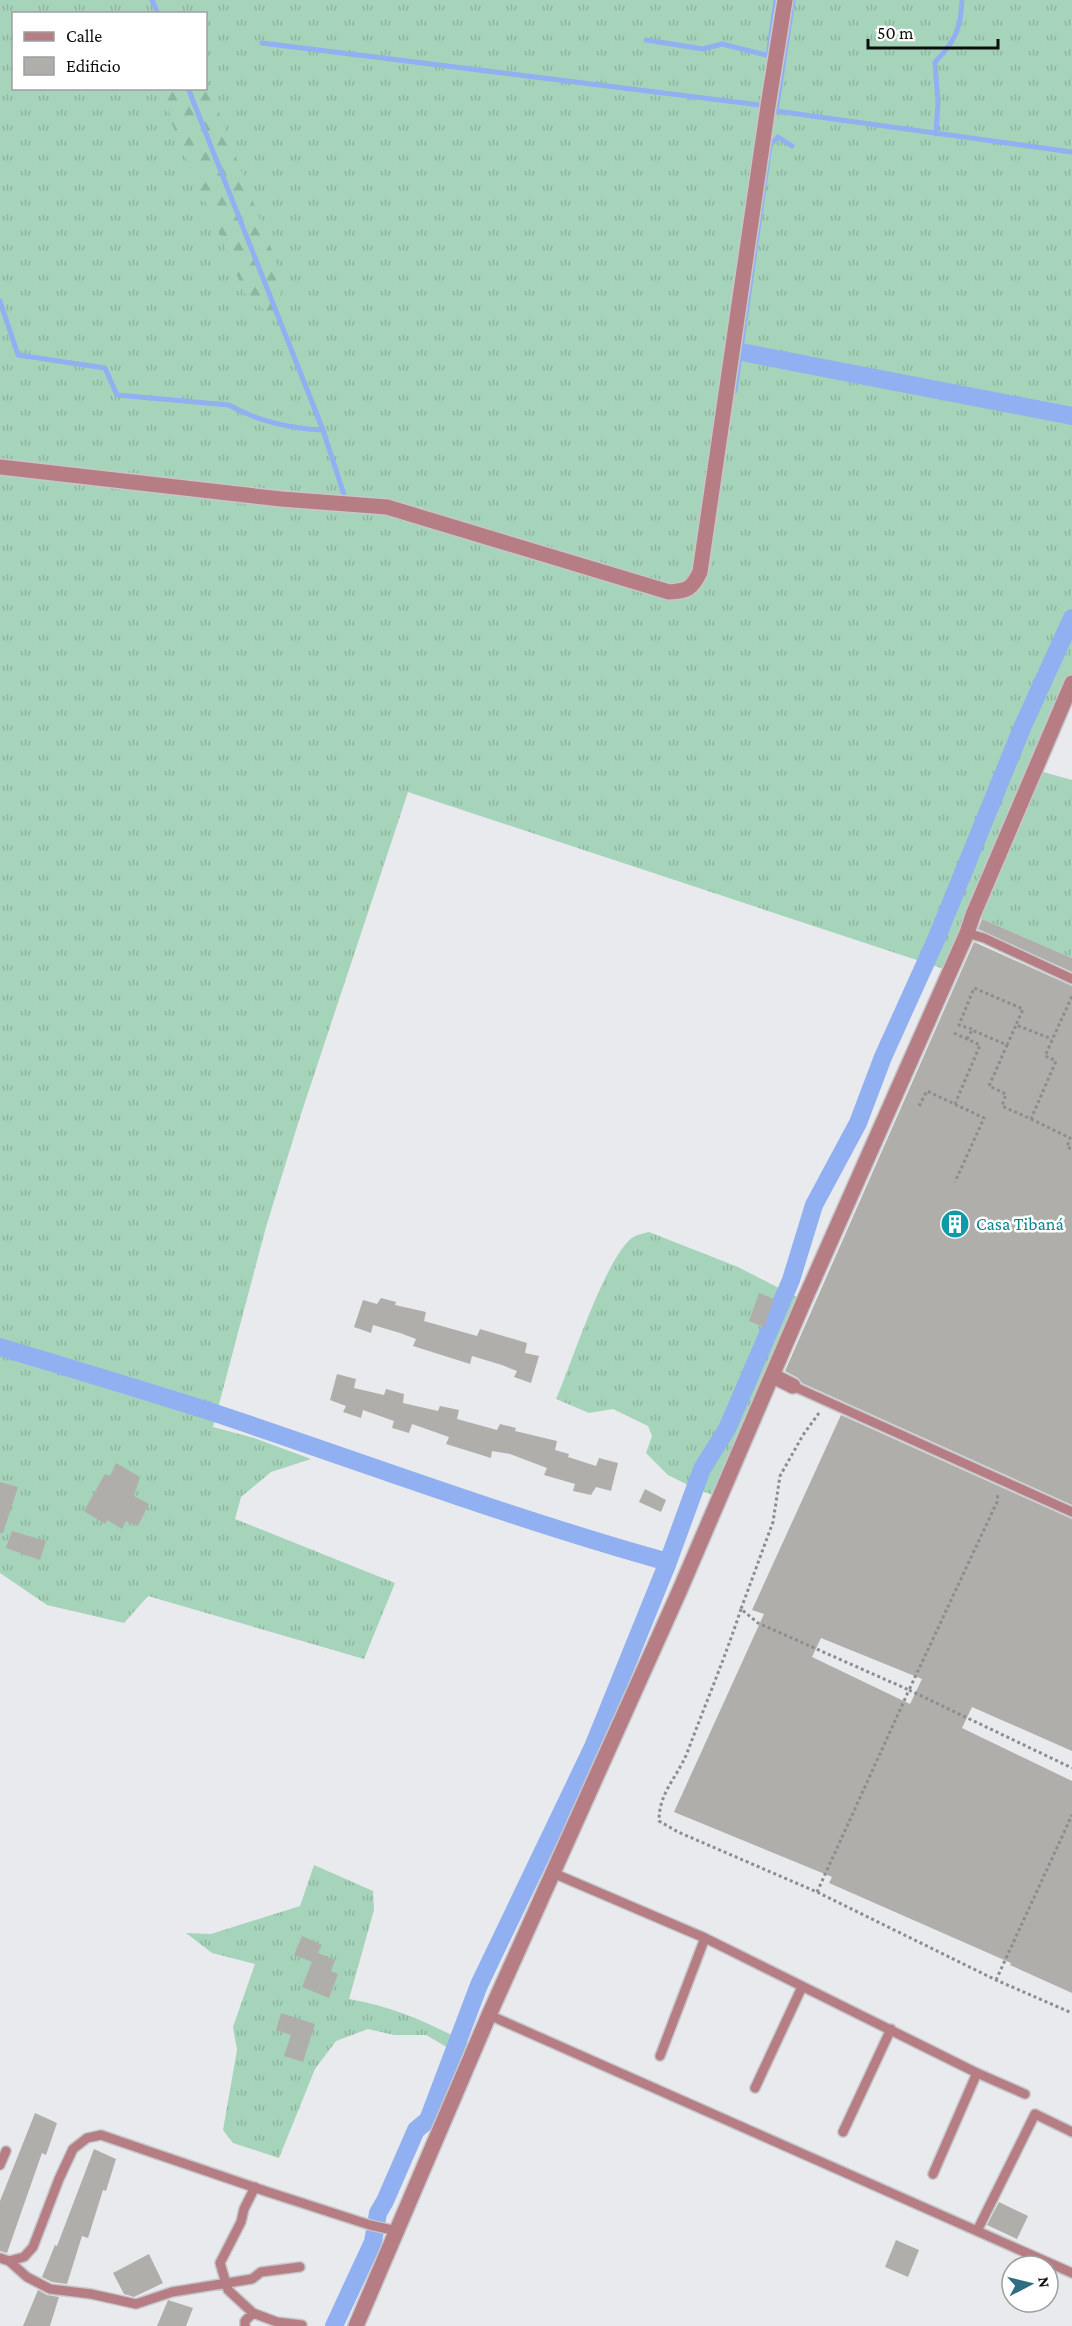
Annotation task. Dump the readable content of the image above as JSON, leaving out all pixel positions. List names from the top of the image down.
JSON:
{
  "places": {
    "building": ["Casa Tibaná"]
  },
  "legend": ["Calle", "Edificio"],
  "scale_bar": "50 m",
  "north": "right"
}
